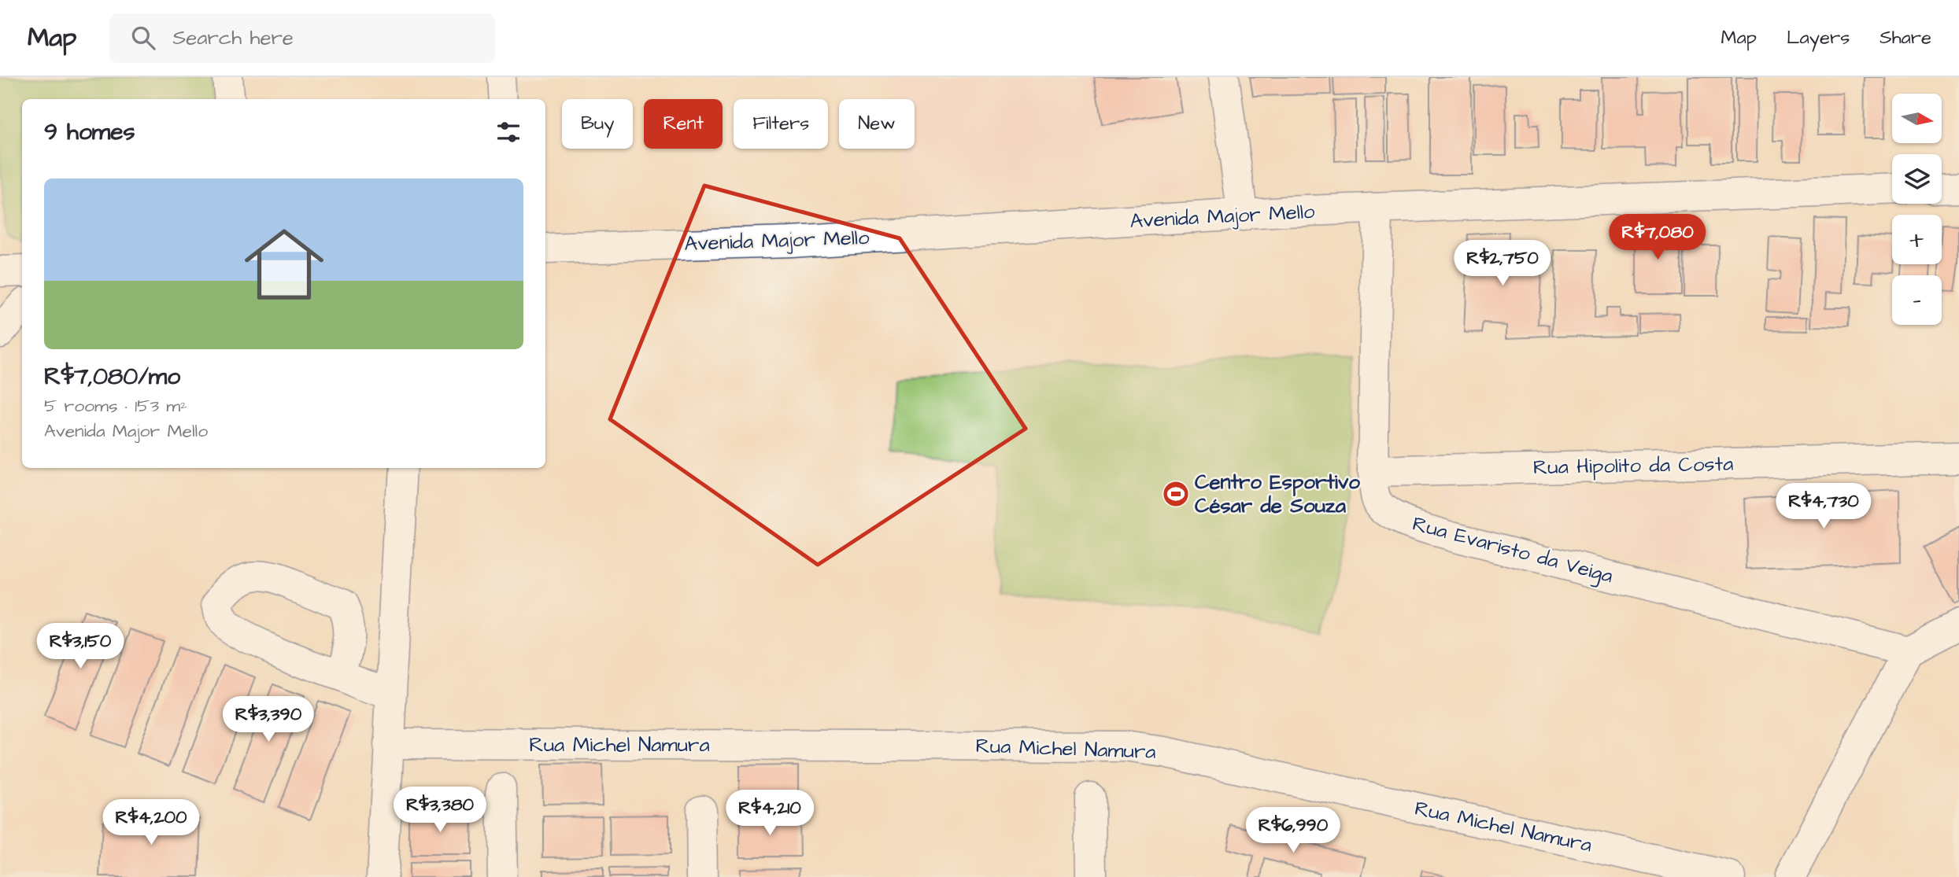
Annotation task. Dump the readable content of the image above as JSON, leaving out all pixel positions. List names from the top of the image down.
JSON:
{
  "streets": {
    "street": [
      "Avenida Major Mello",
      "Rua Hipolito da Costa",
      "Rua Evaristo da Veiga",
      "Rua Michel Namura"
    ]
  },
  "crossings": [
    ["Avenida Major Mello", "Rua Evaristo da Veiga"],
    ["Rua Hipolito da Costa", "Rua Evaristo da Veiga"]
  ],
  "places": {
    "sports": ["Centro Esportivo César de Souza"]
  },
  "north": "right",
  "page": {
    "header": "Map",
    "search": "Search here",
    "nav": ["Map", "Layers", "Share"],
    "map_buttons": ["+", "−"],
    "chip": [
      "Buy",
      "Rent",
      "Filters",
      "New"
    ],
    "heading": "9 homes",
    "list": [
      {
        "name": "R$7,080/mo",
        "note": "5 rooms · 153 m² · Avenida Major Mello"
      }
    ],
    "price": [
      "R$7,080",
      "R$2,750",
      "R$4,730",
      "R$3,150",
      "R$3,390",
      "R$3,380",
      "R$4,210",
      "R$4,200",
      "R$6,990"
    ]
  }
}
